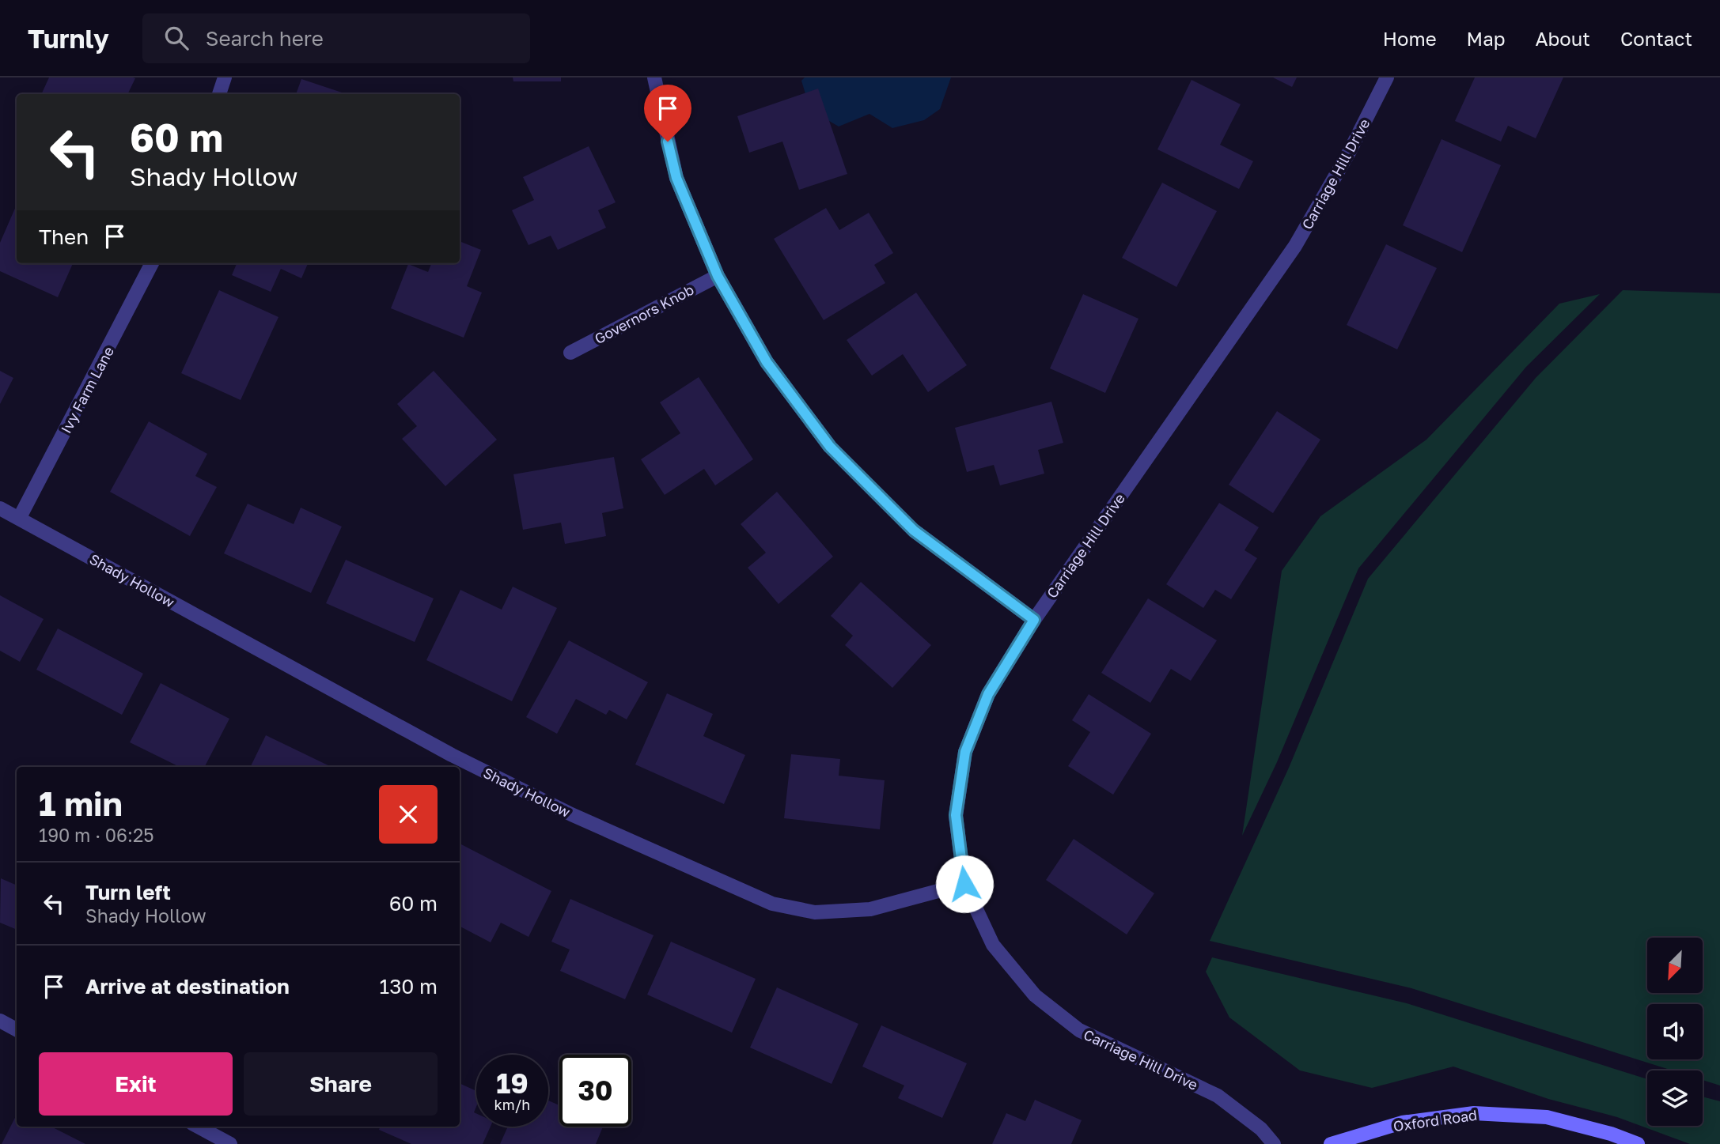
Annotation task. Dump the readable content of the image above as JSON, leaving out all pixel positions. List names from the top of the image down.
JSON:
{
  "streets": {
    "street": [
      "Carriage Hill Drive",
      "Governors Knob",
      "Ivy Farm Lane",
      "Shady Hollow",
      "Oxford Road"
    ]
  },
  "crossings": [
    ["Carriage Hill Drive", "Shady Hollow"],
    ["Ivy Farm Lane", "Shady Hollow"]
  ],
  "north": "bottom left",
  "page": {
    "header": "Turnly",
    "search": "Search here",
    "nav": [
      "Home",
      "Map",
      "About",
      "Contact"
    ],
    "turn": ["60 m", "Shady Hollow"],
    "then": "Then",
    "heading": ["1 min", "190 m · 06:25"],
    "list": [
      {
        "name": "Turn left",
        "note": "Shady Hollow",
        "value": "60 m"
      },
      {
        "name": "Arrive at destination",
        "value": "130 m"
      }
    ],
    "buttons": ["Exit", "Share"],
    "speed": "19 km/h",
    "limit": "30"
  }
}
